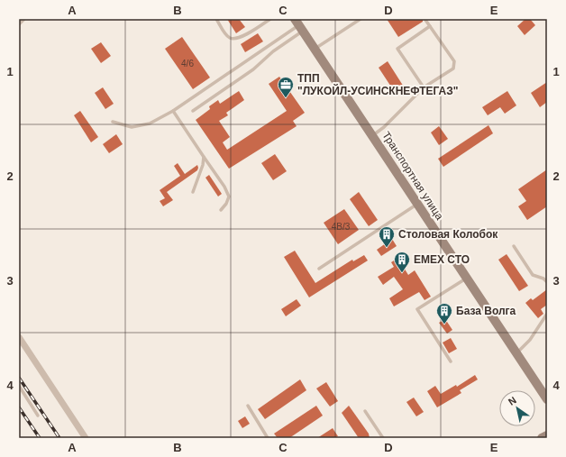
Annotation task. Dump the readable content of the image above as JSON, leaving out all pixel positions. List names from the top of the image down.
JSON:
{
  "streets": {
    "street": ["Транспортная улица"]
  },
  "places": {
    "office": ["ТПП \"ЛУКОЙЛ-УСИНСКНЕФТЕГАЗ\""],
    "building": ["Столовая Колобок", "EMEX СТО", "База Волга"]
  },
  "house_numbers": ["4/6", "4В/3"],
  "north": "top left",
  "grid": {
    "columns": [
      "A",
      "B",
      "C",
      "D",
      "E"
    ],
    "rows": [
      "1",
      "2",
      "3",
      "4"
    ]
  }
}
